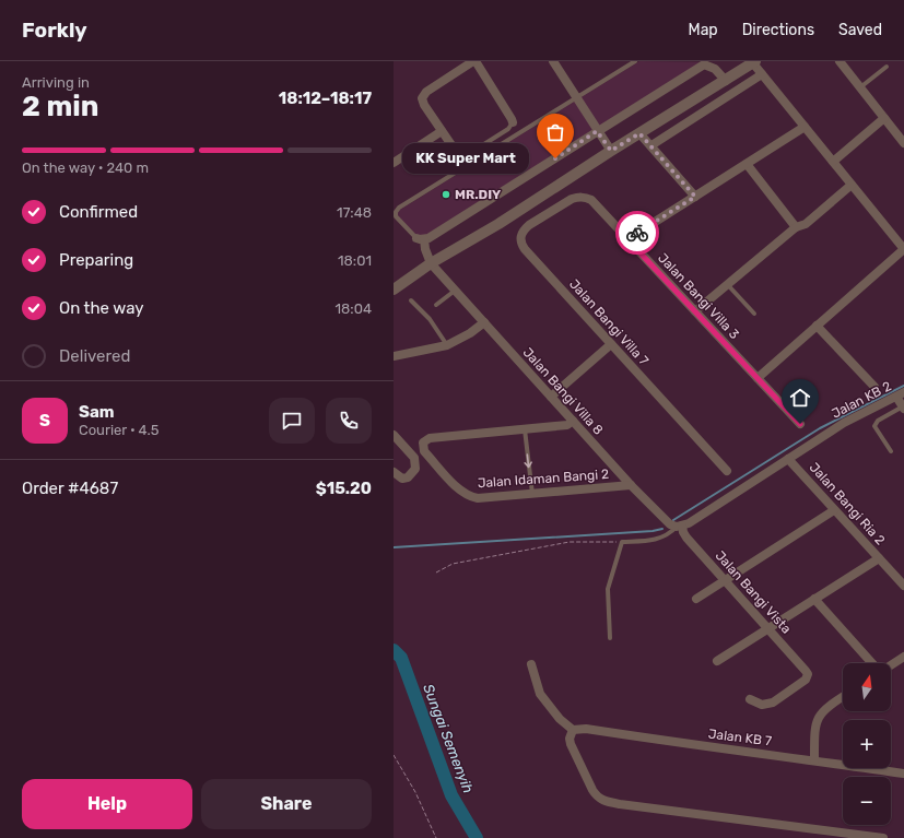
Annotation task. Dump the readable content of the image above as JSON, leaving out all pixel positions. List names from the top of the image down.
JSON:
{
  "streets": {
    "street": [
      "Jalan Bangi Villa 3",
      "Jalan Bangi Villa 7",
      "Jalan Bangi Villa 8",
      "Jalan KB 2",
      "Jalan Idaman Bangi 2",
      "Jalan Bangi Ria 2",
      "Jalan Bangi Vista",
      "Jalan KB 7"
    ]
  },
  "crossings": [
    ["Jalan Bangi Villa 3", "Jalan Bangi Villa 7"],
    ["Jalan Bangi Villa 8", "Jalan KB 2"],
    ["Jalan Bangi Villa 8", "Jalan Idaman Bangi 2"],
    ["Jalan Bangi Villa 8", "Jalan Bangi Vista"],
    ["Jalan KB 2", "Jalan Bangi Ria 2"],
    ["Jalan KB 2", "Jalan Bangi Vista"]
  ],
  "water": ["Sungai Semenyih"],
  "places": ["KK Super Mart", "MR.DIY"],
  "north": "top",
  "page": {
    "header": "Forkly",
    "nav": ["Map", "Directions", "Saved"],
    "heading": ["2 min", "Arriving in", "18:12–18:17"],
    "panel": [
      "Sam",
      "Courier · 4.5",
      "Order #4687",
      "$15.20"
    ],
    "bar": "On the way · 240 m",
    "bubble": "KK Super Mart",
    "list": [
      ["Confirmed", "17:48"],
      ["Preparing", "18:01"],
      ["On the way", "18:04"],
      "Delivered"
    ],
    "round": "S",
    "map_buttons": ["+", "−"],
    "buttons": ["Help", "Share"]
  }
}
